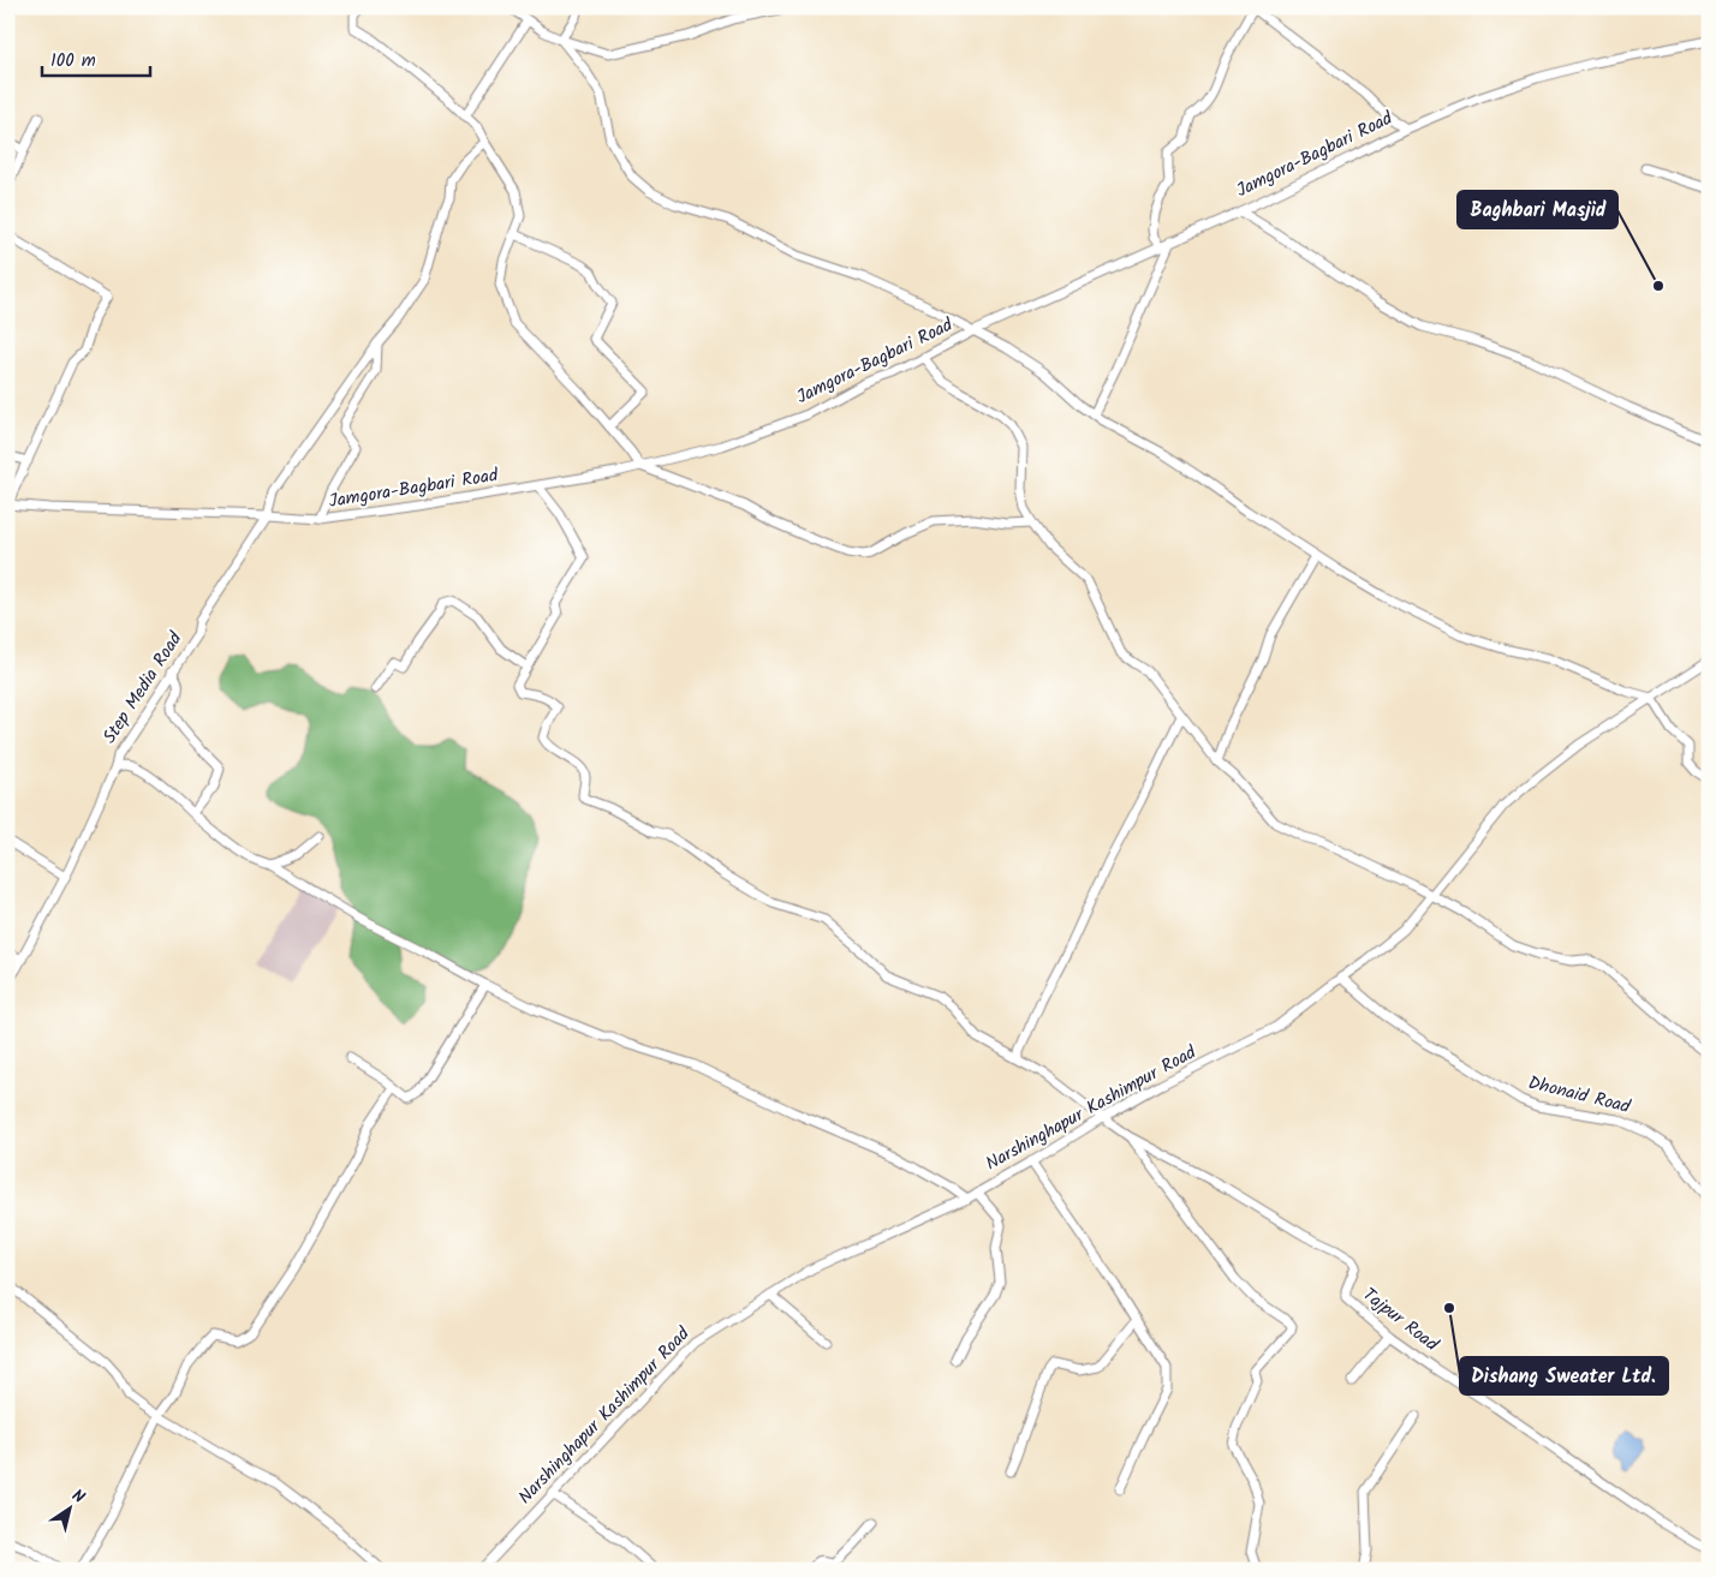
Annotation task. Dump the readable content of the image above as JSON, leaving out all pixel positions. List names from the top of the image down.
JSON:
{
  "streets": {
    "street": [
      "Jamgora-Bagbari Road",
      "Step Media Road",
      "Dhonaid Road",
      "Narshinghapur Kashimpur Road",
      "Tajpur Road"
    ]
  },
  "crossings": [
    ["Jamgora-Bagbari Road", "Step Media Road"],
    ["Dhonaid Road", "Narshinghapur Kashimpur Road"],
    ["Narshinghapur Kashimpur Road", "Tajpur Road"]
  ],
  "places": ["Baghbari Masjid", "Dishang Sweater Ltd."],
  "scale_bar": "100 m",
  "north": "top right"
}
